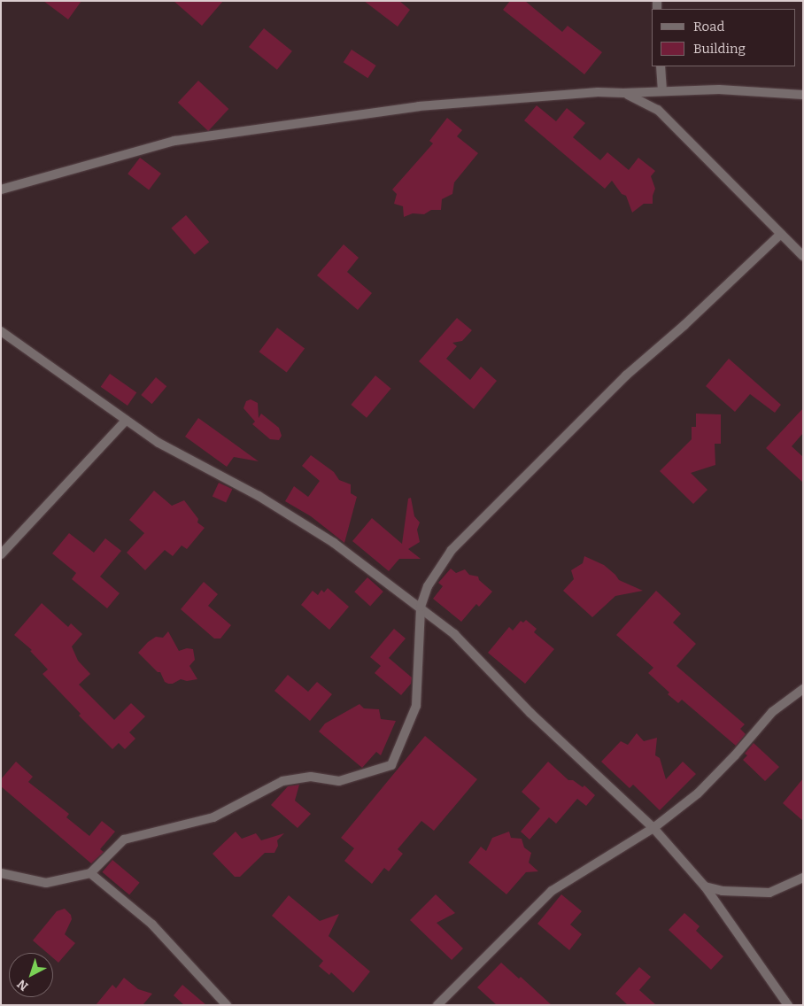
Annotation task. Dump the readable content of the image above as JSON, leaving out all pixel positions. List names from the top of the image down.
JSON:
{
  "legend": ["Road", "Building"],
  "north": "bottom left"
}
